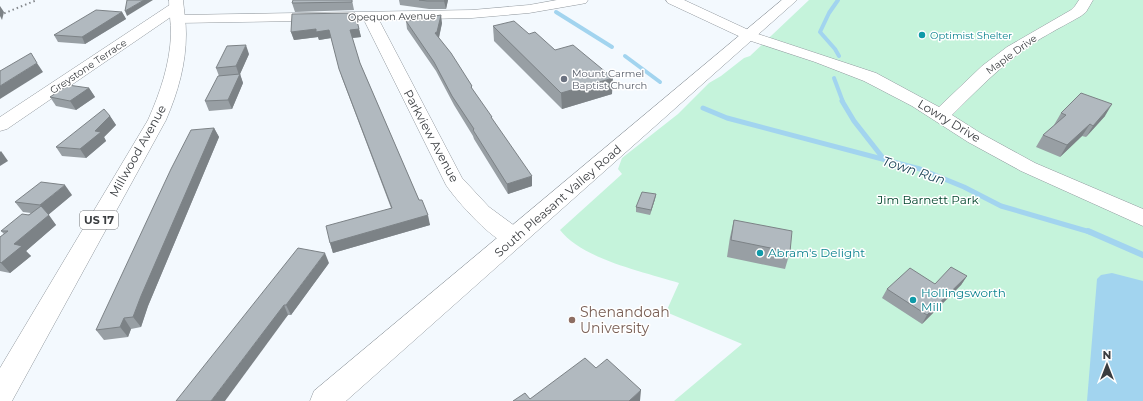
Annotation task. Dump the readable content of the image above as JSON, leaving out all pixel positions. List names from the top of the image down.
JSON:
{
  "streets": {
    "street": [
      "Opequon Avenue",
      "Maple Drive",
      "Greystone Terrace",
      "Lowry Drive",
      "Parkview Avenue",
      "Millwood Avenue",
      "South Pleasant Valley Road",
      "US 17"
    ]
  },
  "crossings": [
    ["Opequon Avenue", "Greystone Terrace"],
    ["Opequon Avenue", "Parkview Avenue"],
    ["Opequon Avenue", "Millwood Avenue"],
    ["Maple Drive", "Lowry Drive"],
    ["Greystone Terrace", "Millwood Avenue"],
    ["Lowry Drive", "South Pleasant Valley Road"],
    ["Parkview Avenue", "South Pleasant Valley Road"]
  ],
  "water": ["Town Run"],
  "parks": ["Jim Barnett Park"],
  "places": [
    "Optimist Shelter",
    "Mount Carmel Baptist Church",
    "Abram's Delight",
    "Hollingsworth Mill",
    "Shenandoah University"
  ],
  "north": "top"
}
